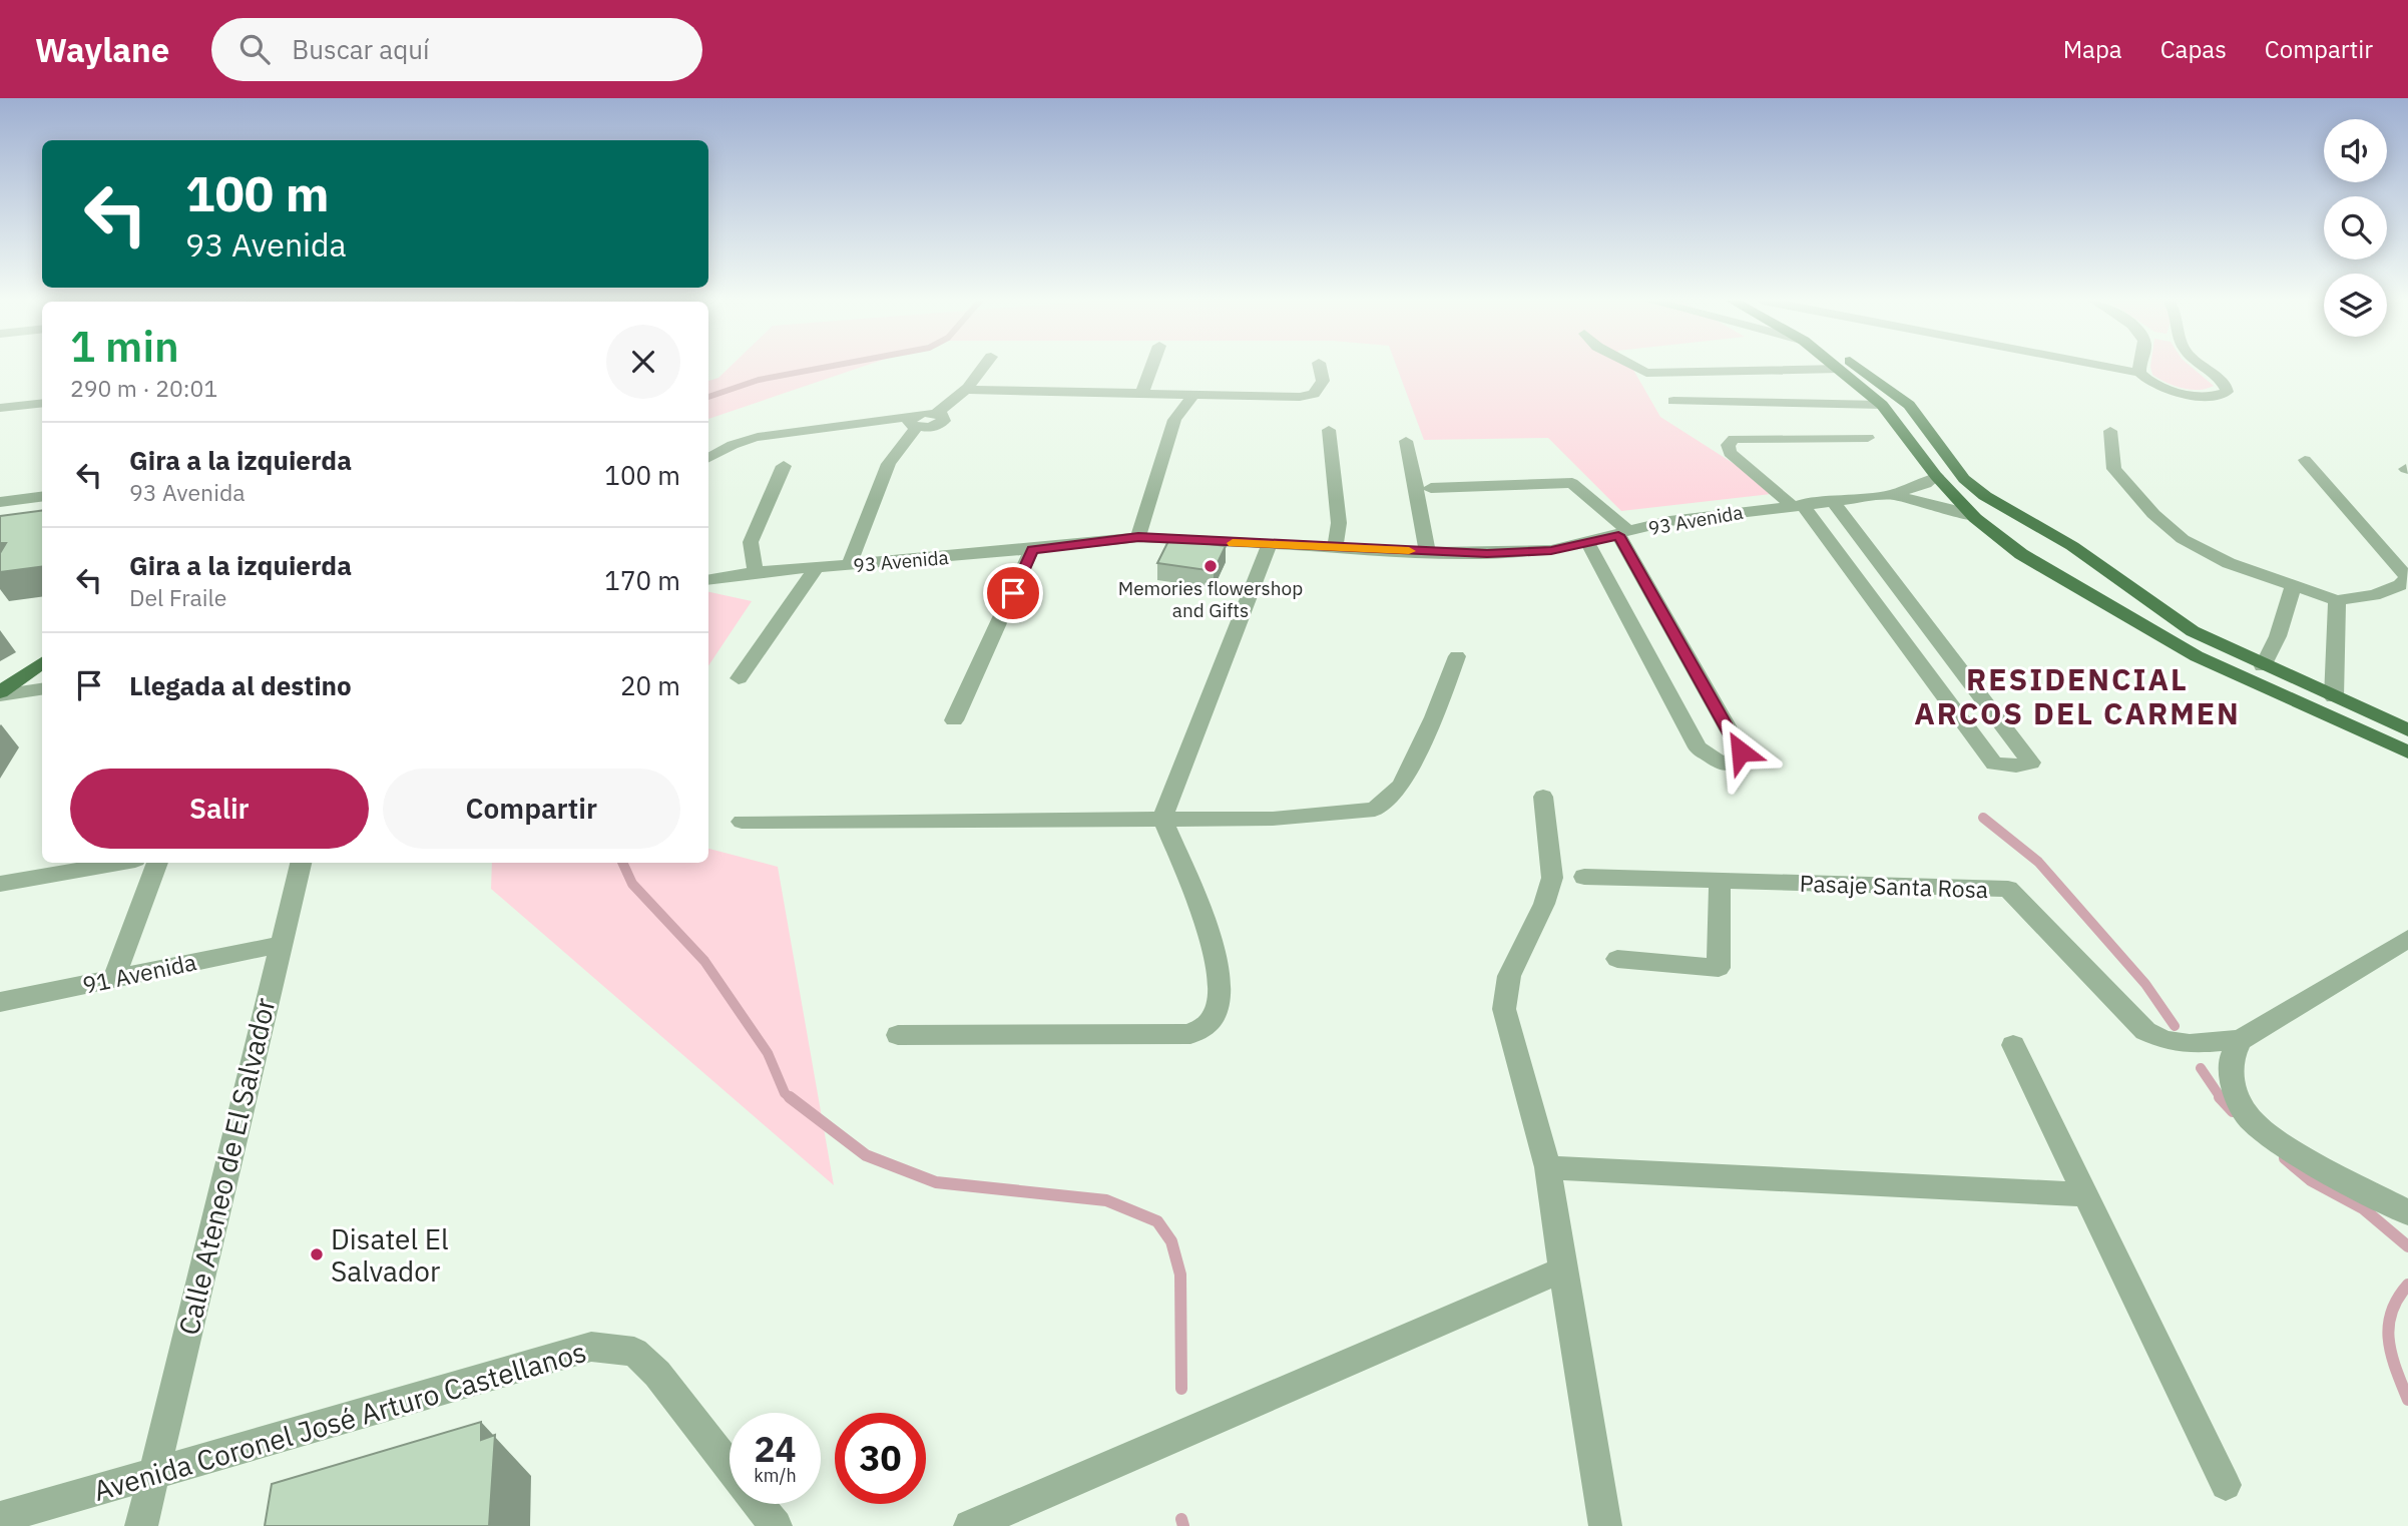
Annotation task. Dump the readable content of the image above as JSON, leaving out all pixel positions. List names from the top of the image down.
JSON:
{
  "streets": {
    "street": [
      "93 Avenida",
      "Pasaje Santa Rosa",
      "91 Avenida",
      "Calle Ateneo de El Salvador",
      "Avenida Coronel José Arturo Castellanos"
    ]
  },
  "crossings": [
    ["91 Avenida", "Calle Ateneo de El Salvador"],
    ["Calle Ateneo de El Salvador", "Avenida Coronel José Arturo Castellanos"]
  ],
  "districts": ["RESIDENCIAL ARCOS DEL CARMEN"],
  "places": ["Memories flowershop and Gifts", "Disatel El Salvador"],
  "page": {
    "header": "Waylane",
    "search": "Buscar aquí",
    "nav": ["Mapa", "Capas", "Compartir"],
    "turn": ["100 m", "93 Avenida"],
    "heading": ["1 min", "290 m · 20:01"],
    "list": [
      {
        "name": "Gira a la izquierda",
        "note": "93 Avenida",
        "value": "100 m"
      },
      {
        "name": "Gira a la izquierda",
        "note": "Del Fraile",
        "value": "170 m"
      },
      {
        "name": "Llegada al destino",
        "value": "20 m"
      }
    ],
    "buttons": ["Salir", "Compartir"],
    "speed": "24 km/h",
    "limit": "30"
  }
}
